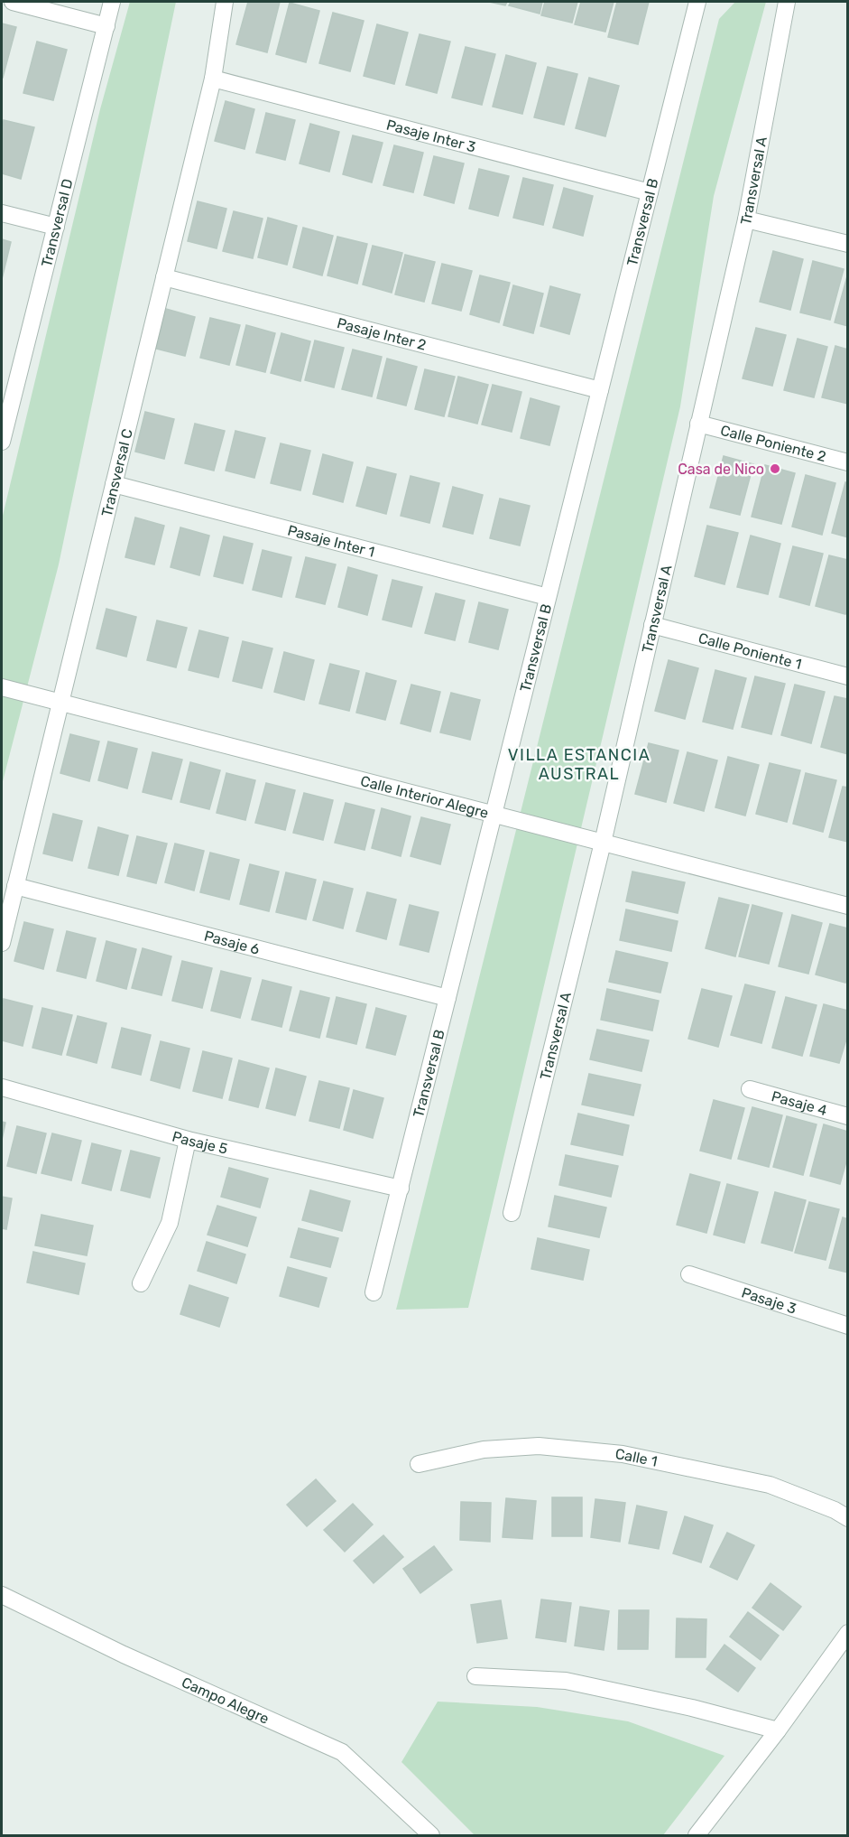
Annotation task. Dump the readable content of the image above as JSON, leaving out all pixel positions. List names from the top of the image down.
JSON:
{
  "streets": {
    "street": [
      "Pasaje Inter 3",
      "Transversal A",
      "Transversal D",
      "Transversal B",
      "Pasaje Inter 2",
      "Calle Poniente 2",
      "Transversal C",
      "Pasaje Inter 1",
      "Calle Poniente 1",
      "Calle Interior Alegre",
      "Pasaje 6",
      "Pasaje 4",
      "Pasaje 5",
      "Pasaje 3",
      "Calle 1",
      "Campo Alegre"
    ]
  },
  "crossings": [
    ["Pasaje Inter 3", "Transversal B"],
    ["Pasaje Inter 3", "Transversal C"],
    ["Transversal A", "Calle Poniente 2"],
    ["Transversal A", "Calle Poniente 1"],
    ["Transversal A", "Calle Interior Alegre"],
    ["Transversal B", "Pasaje Inter 2"],
    ["Transversal B", "Pasaje Inter 1"],
    ["Transversal B", "Calle Interior Alegre"],
    ["Transversal B", "Pasaje 6"],
    ["Transversal B", "Pasaje 5"],
    ["Pasaje Inter 2", "Transversal C"],
    ["Transversal C", "Pasaje Inter 1"],
    ["Transversal C", "Calle Interior Alegre"],
    ["Transversal C", "Pasaje 6"]
  ],
  "districts": ["VILLA ESTANCIA AUSTRAL"],
  "places": ["Casa de Nico"]
}
